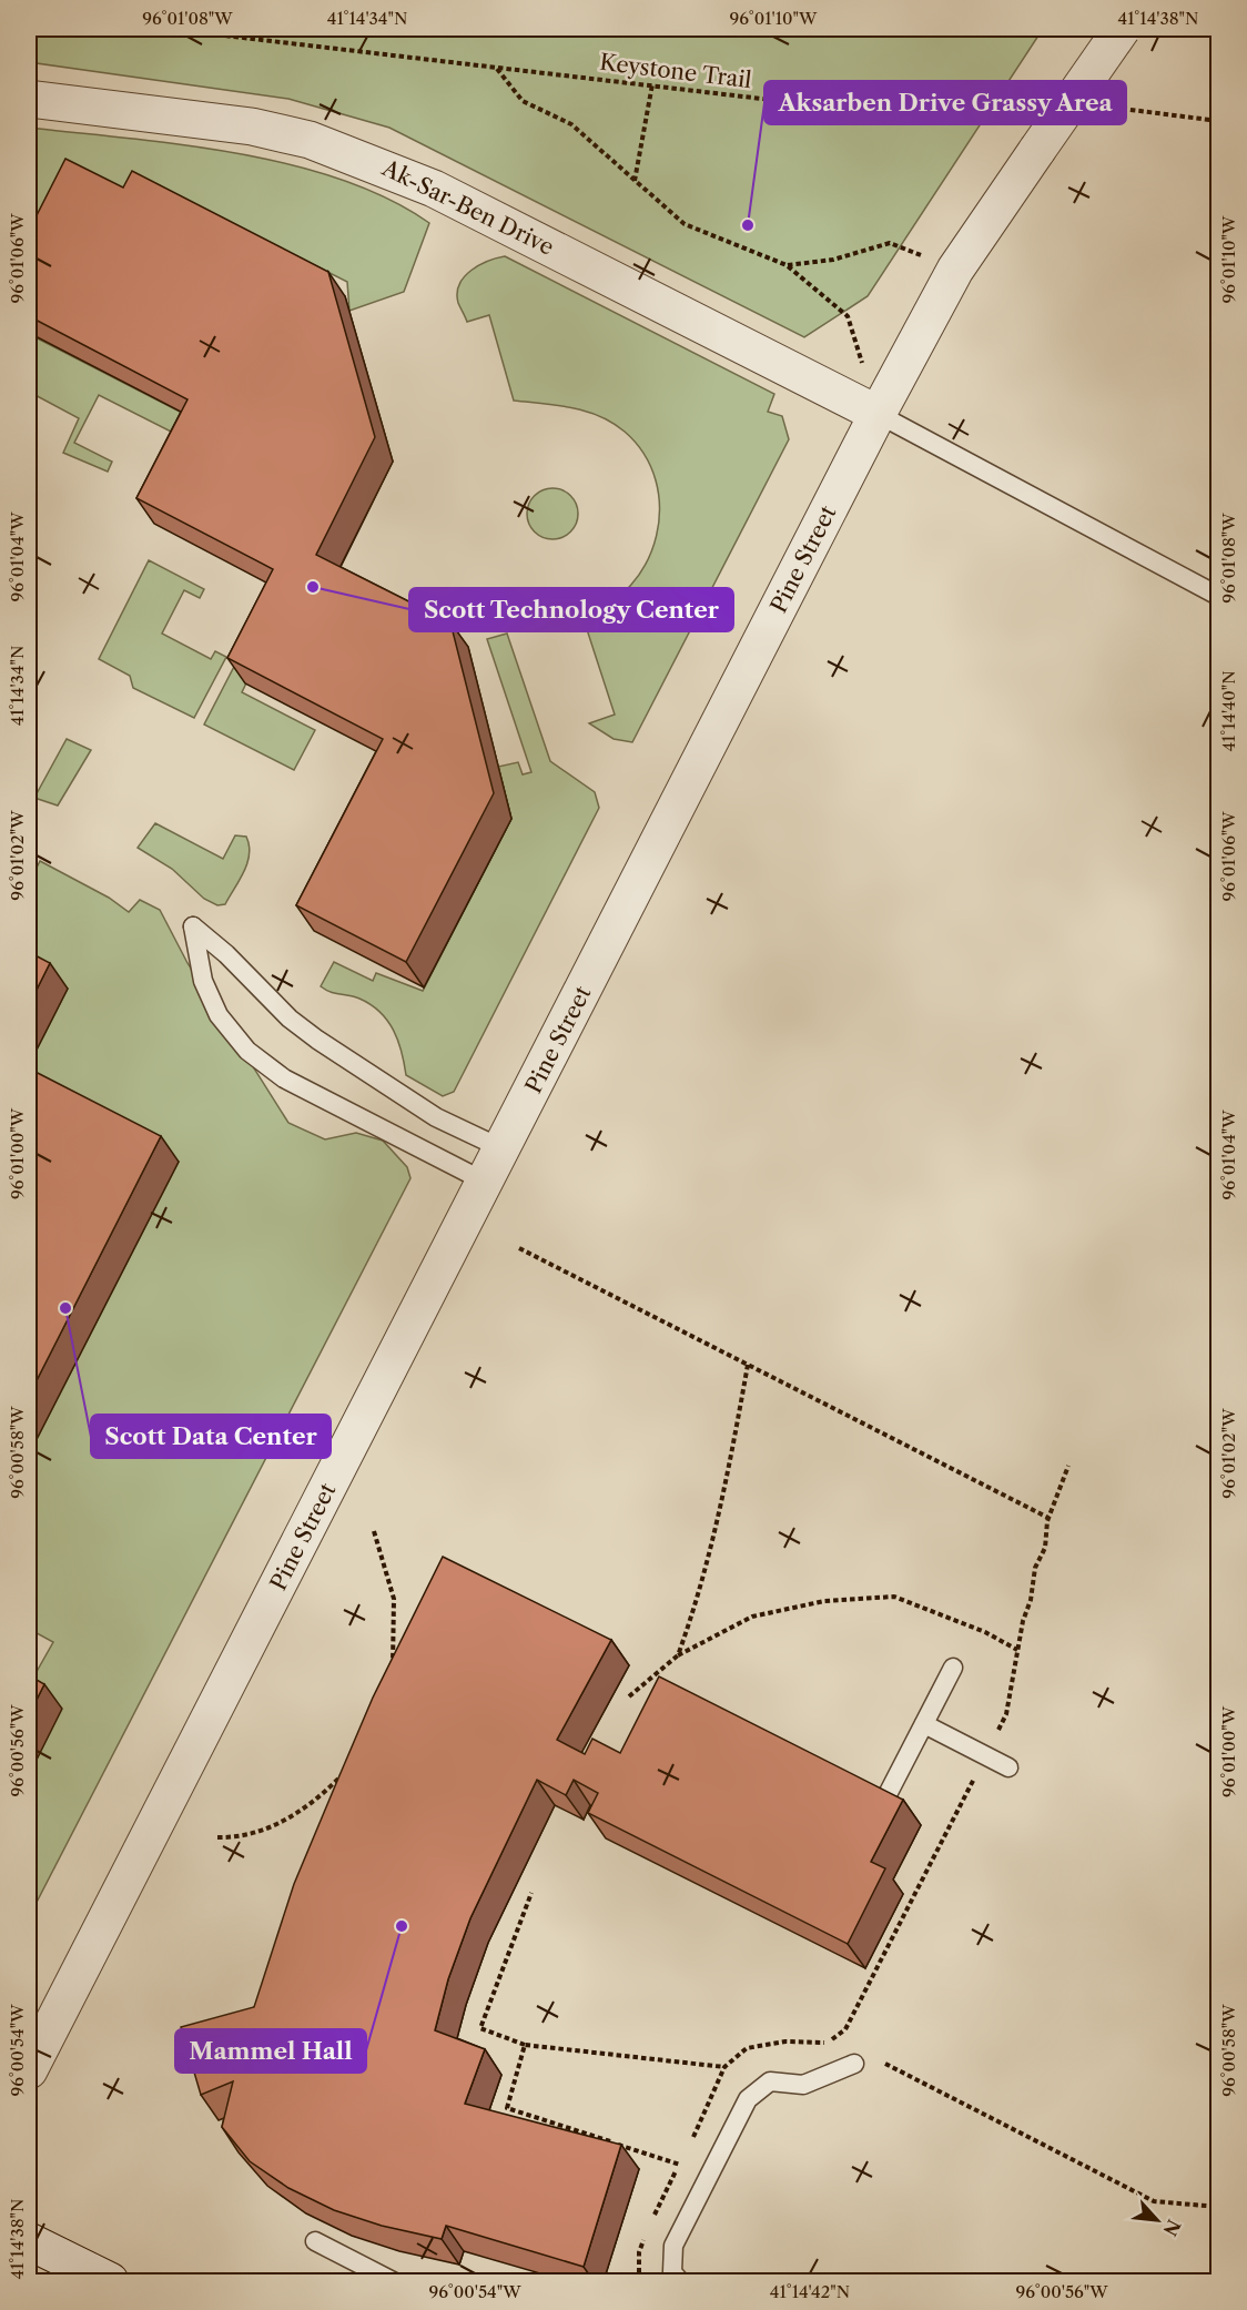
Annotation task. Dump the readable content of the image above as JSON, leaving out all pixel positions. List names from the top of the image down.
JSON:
{
  "streets": {
    "street": ["Ak-Sar-Ben Drive", "Pine Street"],
    "path": ["Keystone Trail"]
  },
  "crossings": [
    ["Ak-Sar-Ben Drive", "Pine Street"]
  ],
  "places": [
    "Aksarben Drive Grassy Area",
    "Scott Technology Center",
    "Scott Data Center",
    "Mammel Hall"
  ],
  "north": "bottom right",
  "coordinates": [
    "96°01'08\"W",
    "41°14'34\"N",
    "96°01'10\"W",
    "41°14'38\"N",
    "96°01'06\"W",
    "96°01'04\"W",
    "41°14'40\"N",
    "96°01'02\"W",
    "96°01'00\"W",
    "96°00'58\"W",
    "96°00'56\"W",
    "96°00'54\"W",
    "41°14'42\"N"
  ]
}
